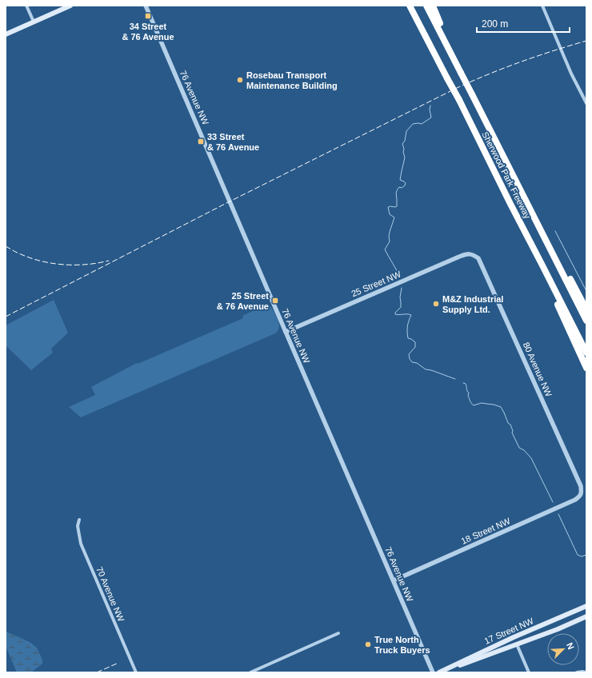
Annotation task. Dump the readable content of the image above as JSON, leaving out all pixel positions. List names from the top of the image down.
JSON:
{
  "streets": {
    "highway": ["Sherwood Park Freeway"],
    "main road": ["17 Street NW"],
    "street": [
      "76 Avenue NW",
      "25 Street NW",
      "80 Avenue NW",
      "18 Street NW",
      "70 Avenue NW"
    ]
  },
  "crossings": [
    ["76 Avenue NW", "25 Street NW"],
    ["76 Avenue NW", "18 Street NW"],
    ["25 Street NW", "80 Avenue NW"],
    ["80 Avenue NW", "18 Street NW"]
  ],
  "places": {
    "transit": ["34 Street & 76 Avenue", "33 Street & 76 Avenue", "25 Street & 76 Avenue"],
    "other": ["Rosebau Transport Maintenance Building", "M&Z Industrial Supply Ltd.", "True North Truck Buyers"]
  },
  "scale_bar": "200 m",
  "north": "top right"
}
